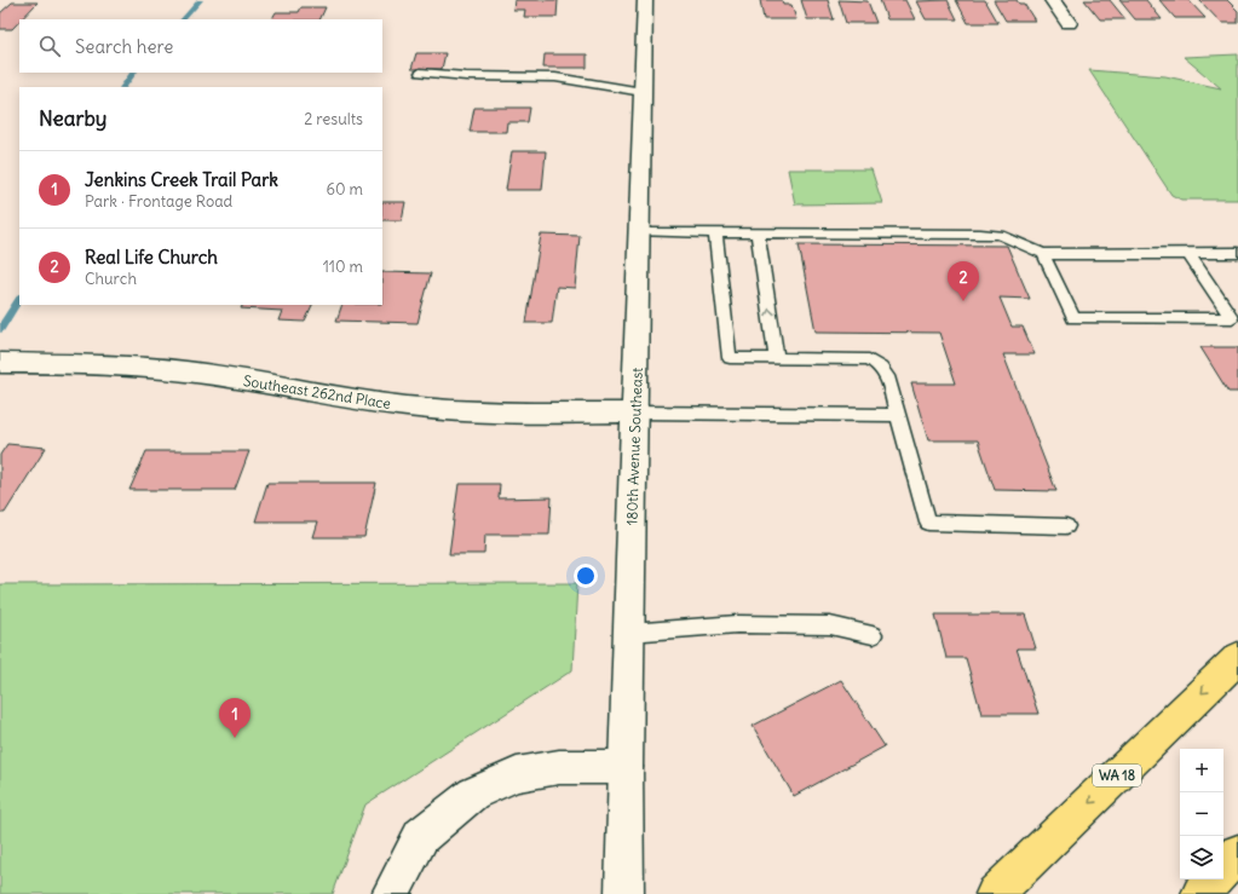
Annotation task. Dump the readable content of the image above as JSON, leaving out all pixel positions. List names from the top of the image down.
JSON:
{
  "streets": {
    "highway": ["WA 18"],
    "street": ["Southeast 262nd Place", "180th Avenue Southeast"]
  },
  "crossings": [
    ["Southeast 262nd Place", "180th Avenue Southeast"]
  ],
  "page": {
    "search": "Search here",
    "heading": ["Nearby", "2 results"],
    "list": [
      {
        "mark": "1",
        "name": "Jenkins Creek Trail Park",
        "note": "Park · Frontage Road",
        "value": "60 m"
      },
      {
        "mark": "2",
        "name": "Real Life Church",
        "note": "Church",
        "value": "110 m"
      }
    ],
    "pins": ["2", "1"],
    "map_buttons": ["+", "−"]
  }
}
